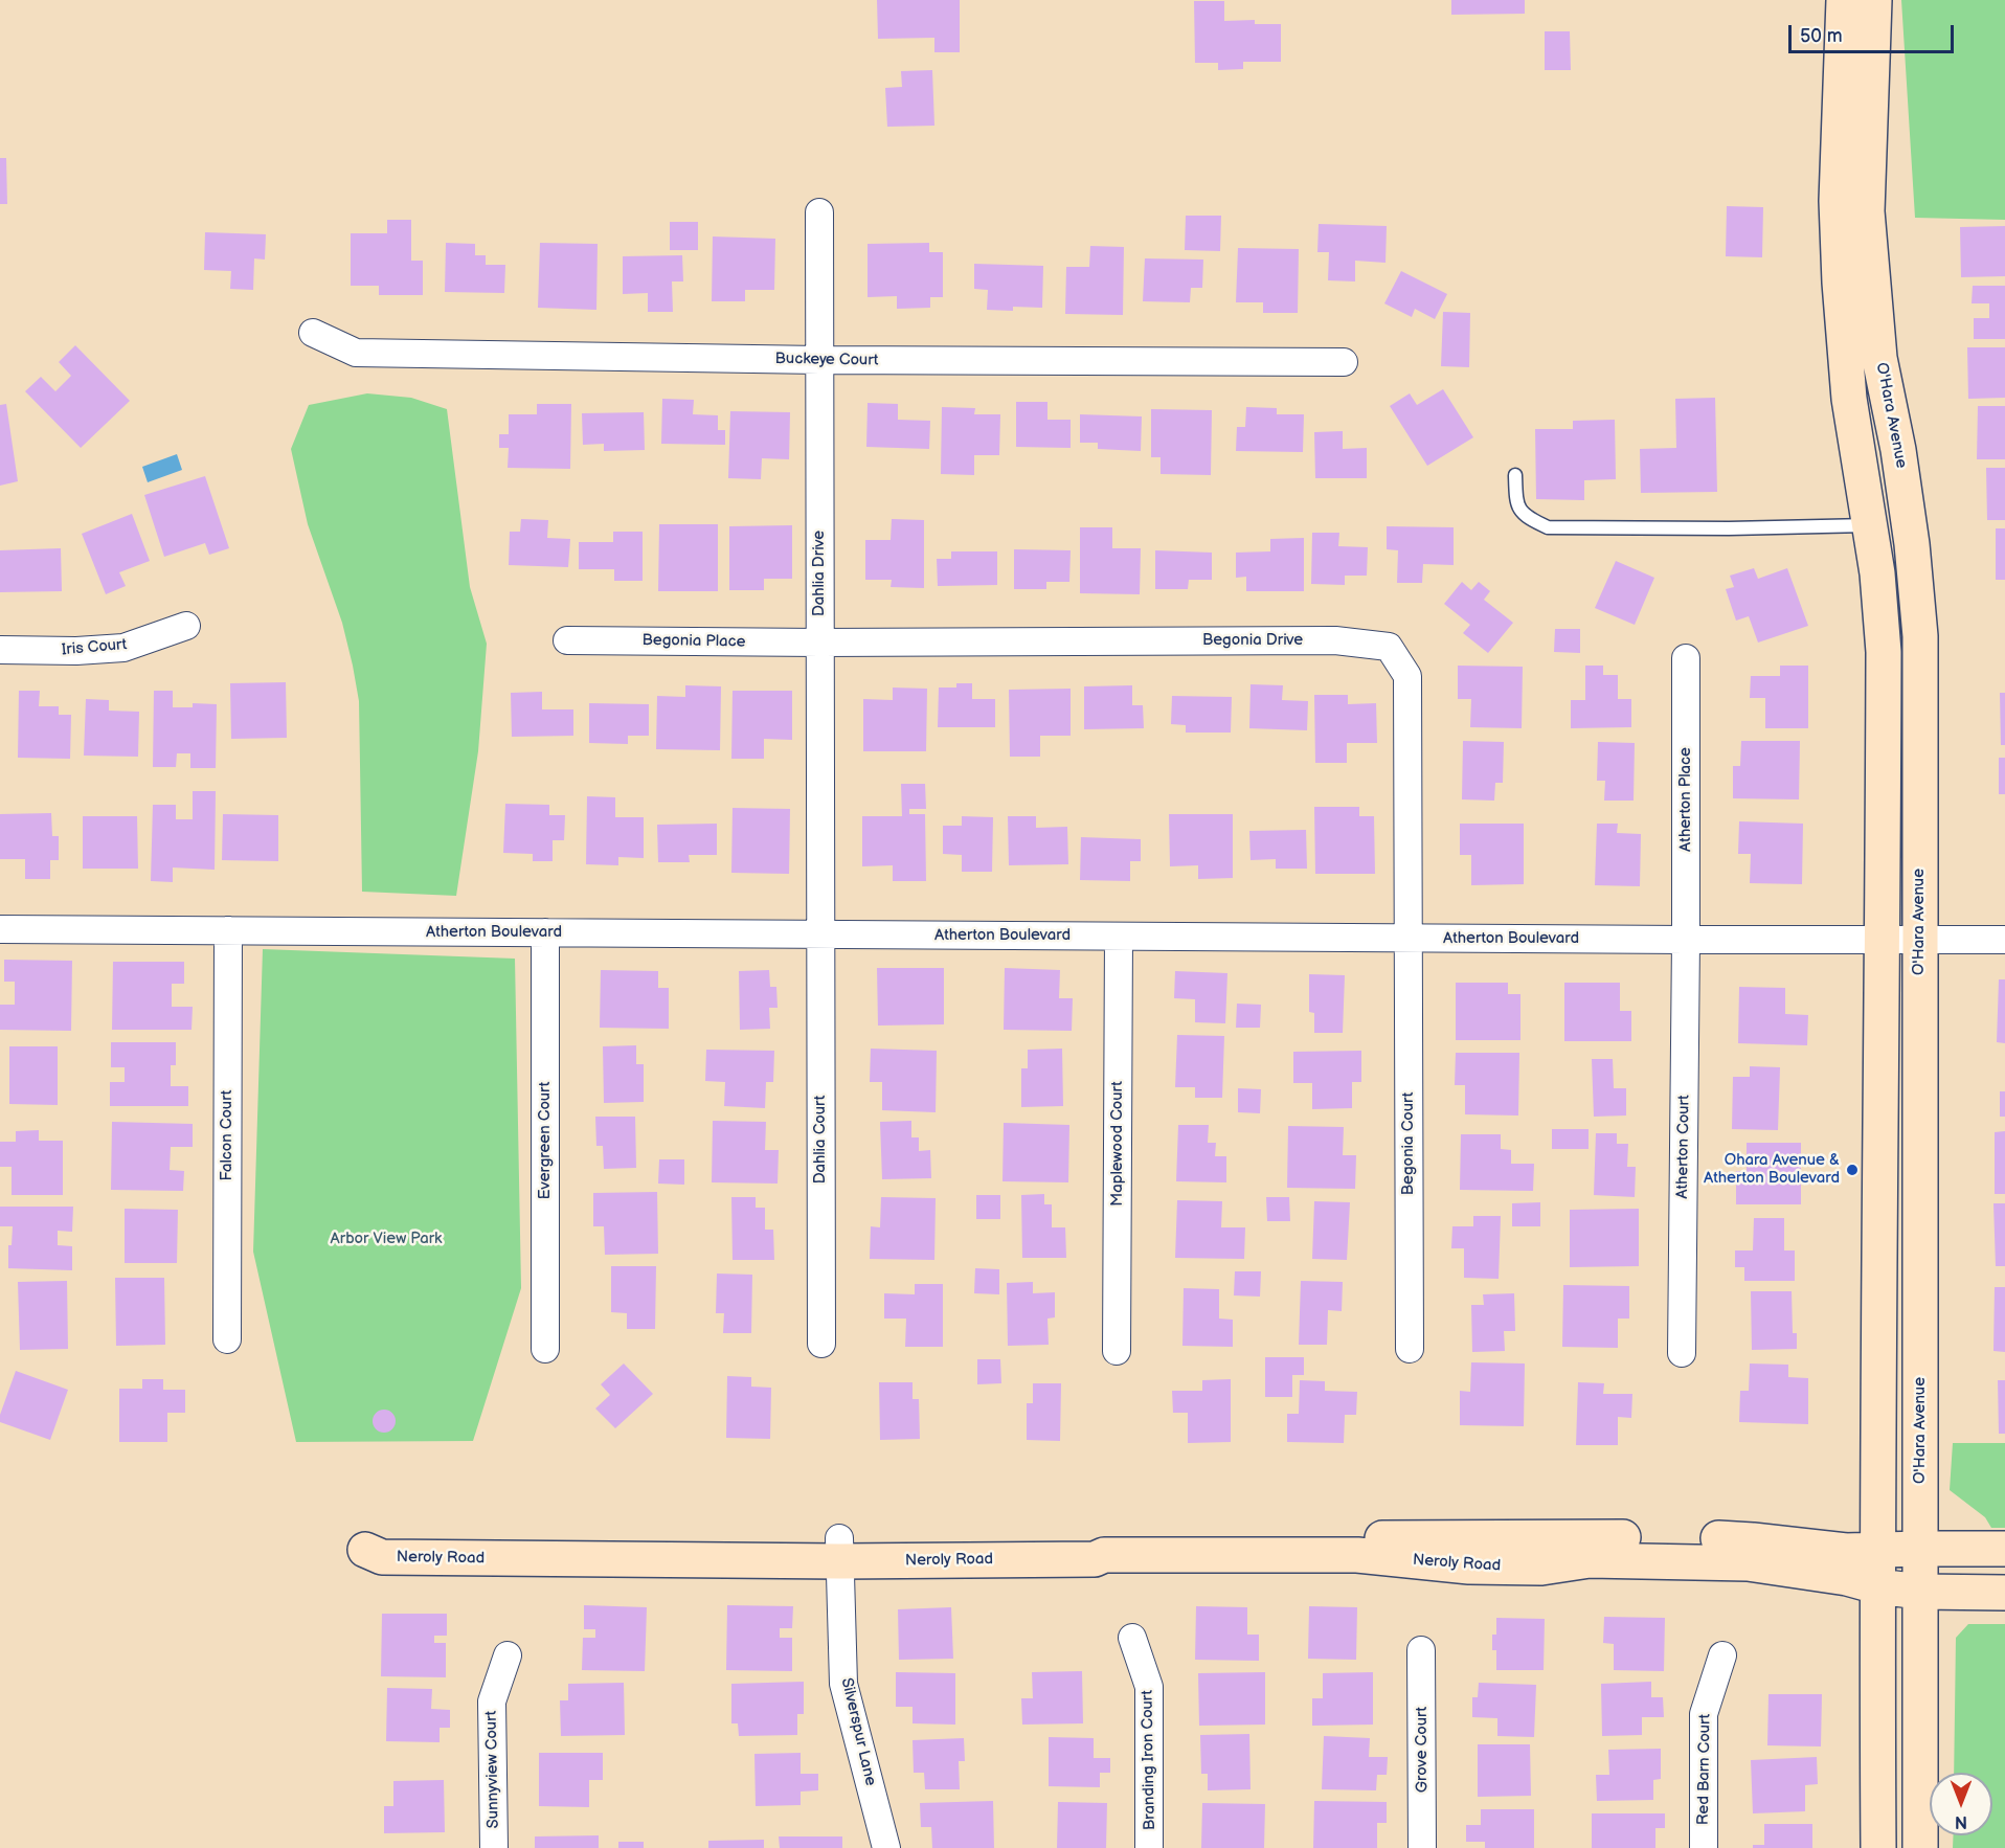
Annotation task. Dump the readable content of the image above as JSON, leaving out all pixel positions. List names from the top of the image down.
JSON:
{
  "streets": {
    "main road": ["O'Hara Avenue", "Neroly Road"],
    "street": [
      "Buckeye Court",
      "Dahlia Drive",
      "Begonia Drive",
      "Begonia Place",
      "Iris Court",
      "Atherton Place",
      "Atherton Boulevard",
      "Falcon Court",
      "Dahlia Court",
      "Evergreen Court",
      "Maplewood Court",
      "Begonia Court",
      "Atherton Court",
      "Silverspur Lane",
      "Grove Court",
      "Branding Iron Court",
      "Sunnyview Court",
      "Red Barn Court"
    ]
  },
  "crossings": [
    ["Buckeye Court", "Dahlia Drive"],
    ["O'Hara Avenue", "Atherton Boulevard"],
    ["O'Hara Avenue", "Neroly Road"],
    ["Dahlia Drive", "Begonia Drive"],
    ["Dahlia Drive", "Begonia Place"],
    ["Dahlia Drive", "Atherton Boulevard"],
    ["Dahlia Drive", "Dahlia Court"],
    ["Begonia Drive", "Begonia Place"],
    ["Begonia Drive", "Atherton Boulevard"],
    ["Begonia Drive", "Begonia Court"],
    ["Atherton Place", "Atherton Boulevard"],
    ["Atherton Place", "Atherton Court"],
    ["Atherton Boulevard", "Falcon Court"],
    ["Atherton Boulevard", "Dahlia Court"],
    ["Atherton Boulevard", "Evergreen Court"],
    ["Atherton Boulevard", "Maplewood Court"],
    ["Atherton Boulevard", "Begonia Court"],
    ["Atherton Boulevard", "Atherton Court"],
    ["Neroly Road", "Silverspur Lane"]
  ],
  "parks": ["Arbor View Park"],
  "places": ["Ohara Avenue & Atherton Boulevard"],
  "scale_bar": "50 m",
  "north": "bottom"
}
